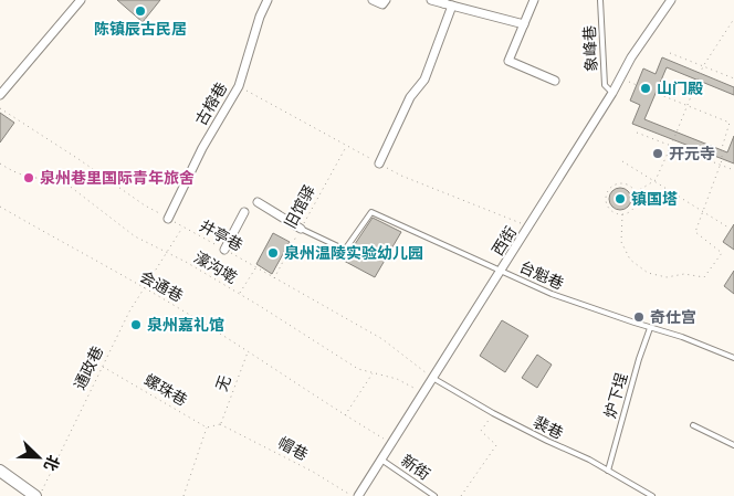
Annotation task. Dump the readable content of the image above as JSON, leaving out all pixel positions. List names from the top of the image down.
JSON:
{
  "streets": {
    "street": ["古榕巷", "西街"],
    "lane": [
      "象峰巷",
      "台魁巷",
      "炉下埕",
      "裴巷",
      "新街"
    ],
    "path": [
      "旧馆驿",
      "井亭巷",
      "濠沟墘",
      "会通巷",
      "通政巷",
      "无",
      "螺珠巷",
      "帽巷"
    ]
  },
  "crossings": [
    ["象峰巷", "西街"],
    ["古榕巷", "井亭巷"],
    ["旧馆驿", "井亭巷"],
    ["旧馆驿", "台魁巷"],
    ["井亭巷", "西街"],
    ["井亭巷", "通政巷"],
    ["井亭巷", "裴巷"],
    ["西街", "濠沟墘"],
    ["西街", "台魁巷"],
    ["西街", "会通巷"],
    ["西街", "裴巷"],
    ["西街", "新街"],
    ["濠沟墘", "通政巷"],
    ["台魁巷", "炉下埕"],
    ["会通巷", "通政巷"],
    ["会通巷", "无"],
    ["通政巷", "螺珠巷"],
    ["无", "帽巷"],
    ["炉下埕", "裴巷"]
  ],
  "places": [
    "陈镇辰古民居",
    "山门殿",
    "开元寺",
    "泉州巷里国际青年旅舍",
    "镇国塔",
    "泉州温陵实验幼儿园",
    "奇仕宫",
    "泉州嘉礼馆"
  ],
  "north": "bottom right"
}
